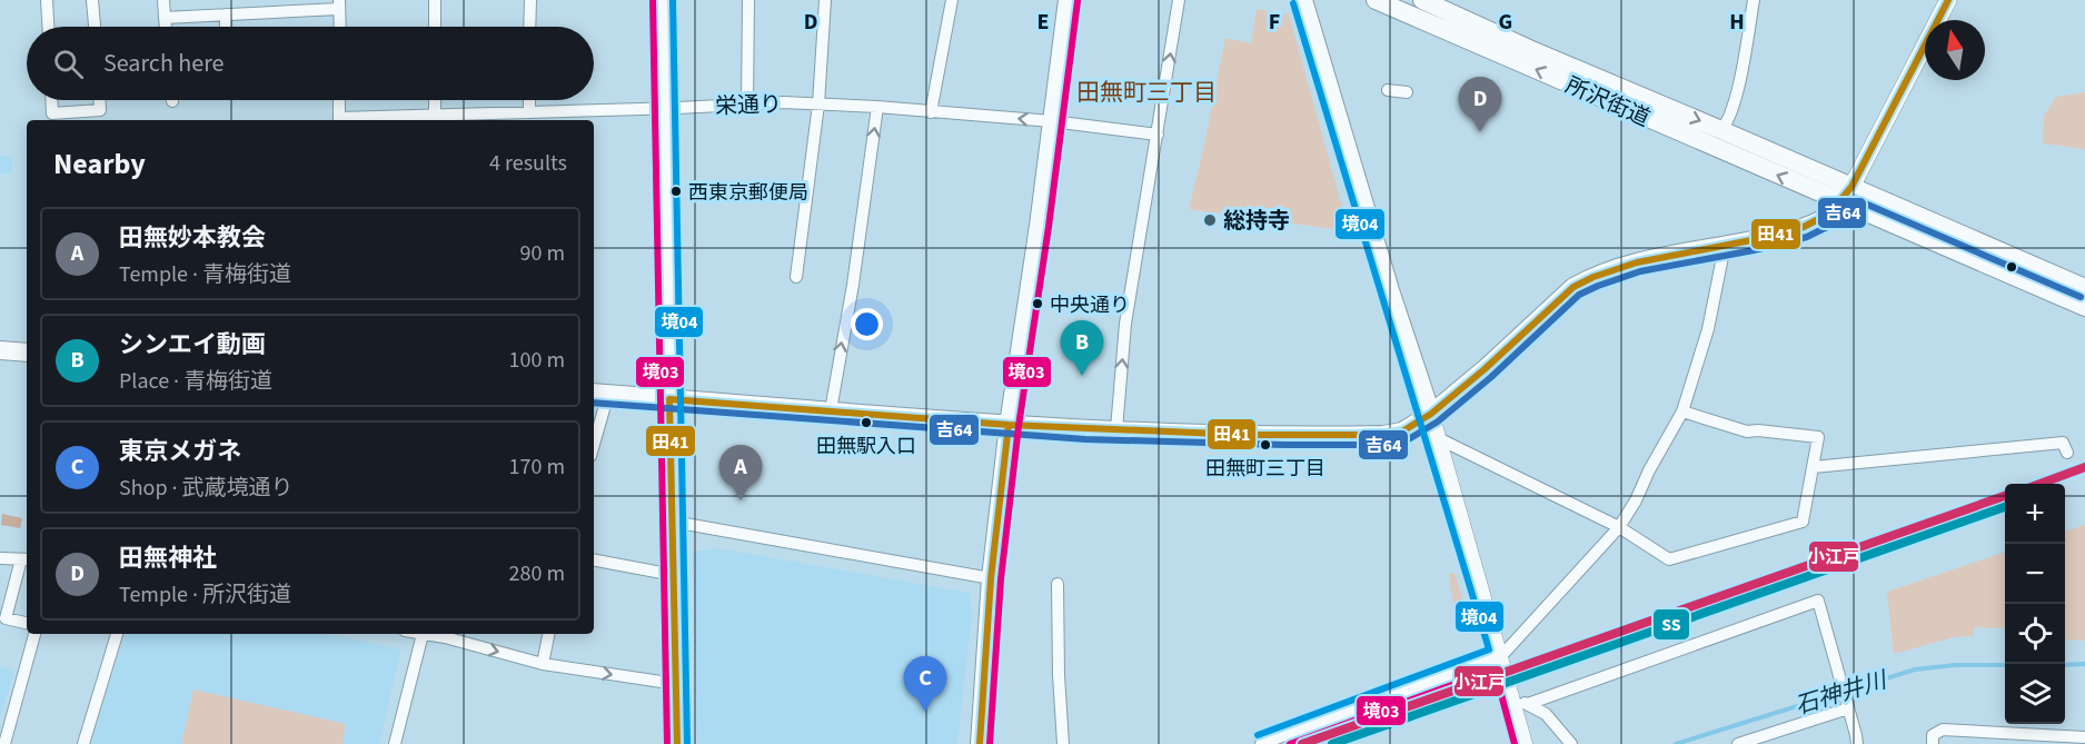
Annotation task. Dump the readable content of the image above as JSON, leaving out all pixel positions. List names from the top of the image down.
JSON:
{
  "streets": {
    "main road": ["所沢街道"],
    "street": ["栄通り"]
  },
  "districts": ["田無町三丁目"],
  "water": ["石神井川"],
  "places": [
    "西東京郵便局",
    "総持寺",
    "中央通り",
    "田無駅入口",
    "田無町三丁目"
  ],
  "lines": [
    "transit line 田41",
    "transit line 境03",
    "transit line 境04",
    "transit line 吉64",
    "transit line 小江戸",
    "transit line SS"
  ],
  "north": "top",
  "page": {
    "search": "Search here",
    "pins": [
      "D",
      "B",
      "A",
      "C"
    ],
    "heading": ["Nearby", "4 results"],
    "list": [
      {
        "mark": "A",
        "name": "田無妙本教会",
        "note": "Temple · 青梅街道",
        "value": "90 m"
      },
      {
        "mark": "B",
        "name": "シンエイ動画",
        "note": "Place · 青梅街道",
        "value": "100 m"
      },
      {
        "mark": "C",
        "name": "東京メガネ",
        "note": "Shop · 武蔵境通り",
        "value": "170 m"
      },
      {
        "mark": "D",
        "name": "田無神社",
        "note": "Temple · 所沢街道",
        "value": "280 m"
      }
    ],
    "map_buttons": ["+", "−"]
  },
  "grid": {
    "columns": [
      "D",
      "E",
      "F",
      "G",
      "H"
    ]
  }
}
